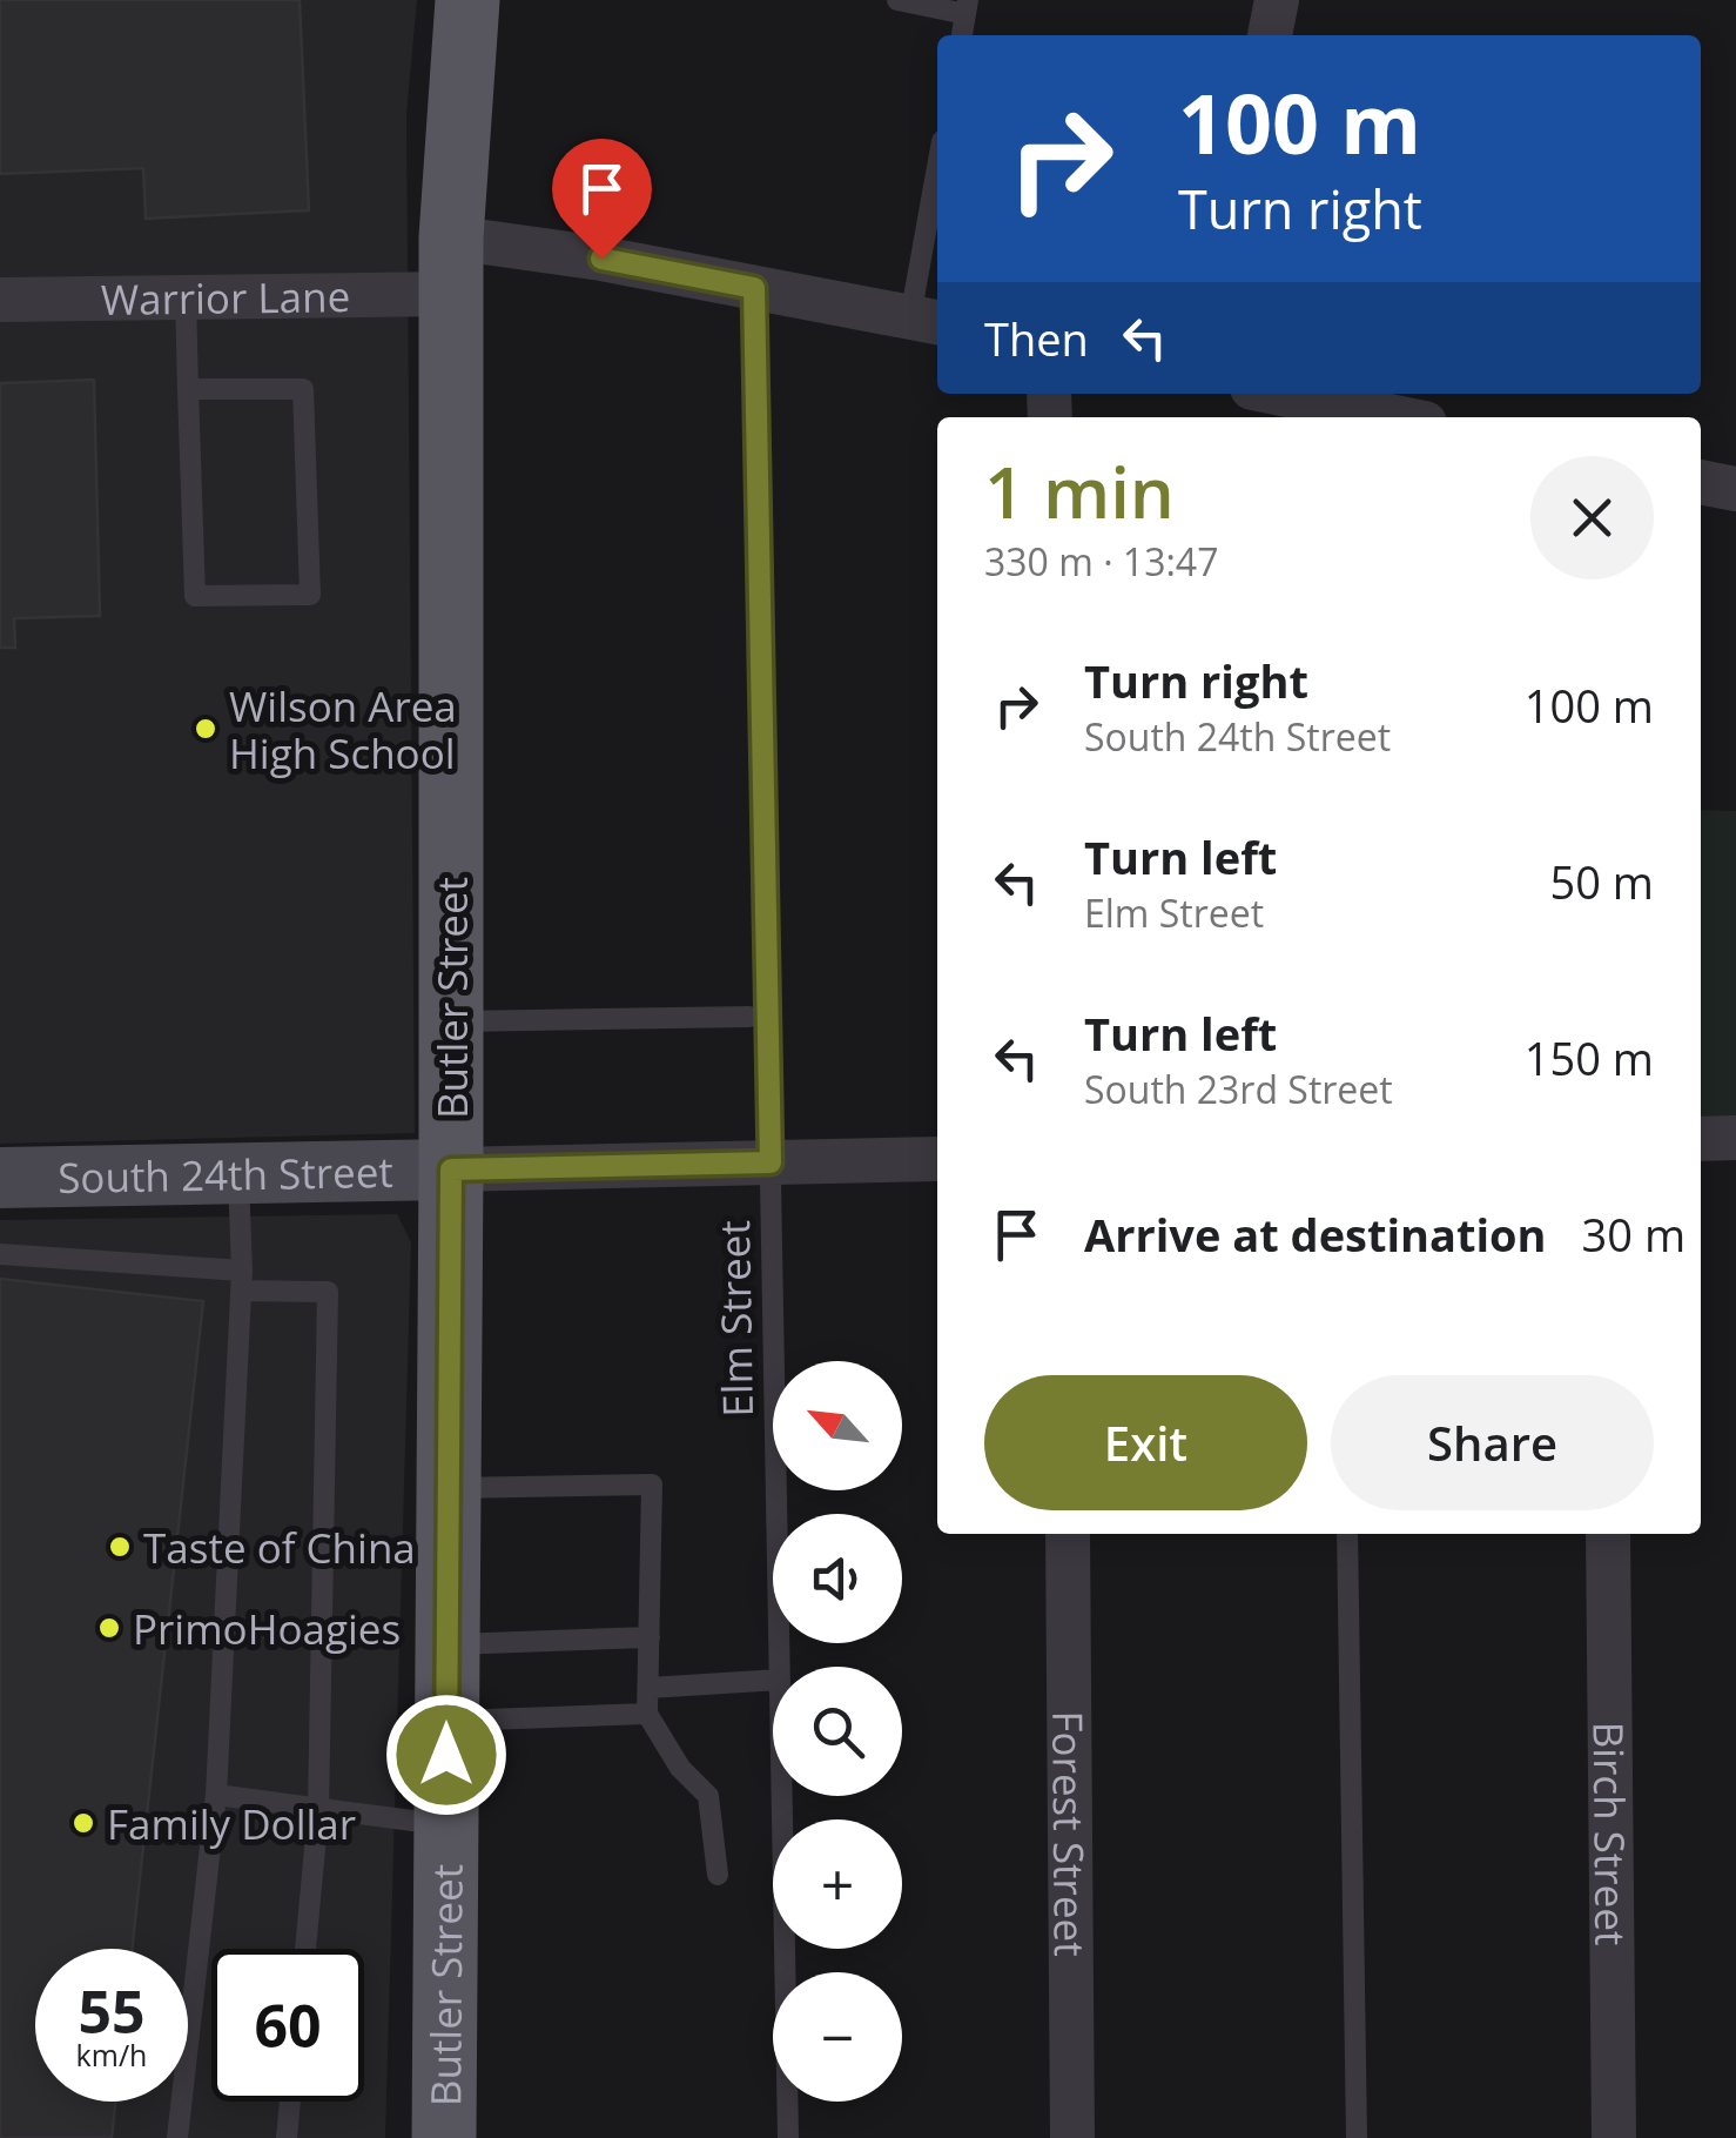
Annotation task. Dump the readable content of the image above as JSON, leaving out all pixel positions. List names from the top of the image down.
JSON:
{
  "streets": {
    "main road": ["Butler Street"],
    "street": [
      "Warrior Lane",
      "South 24th Street",
      "Forest Street",
      "Birch Street"
    ],
    "lane": ["Elm Street"]
  },
  "crossings": [
    ["Warrior Lane", "Butler Street"],
    ["Warrior Lane", "Elm Street"],
    ["Butler Street", "South 24th Street"],
    ["South 24th Street", "Elm Street"]
  ],
  "places": [
    "Wilson Area High School",
    "Taste of China",
    "PrimoHoagies",
    "Family Dollar"
  ],
  "north": "top left",
  "page": {
    "turn": ["100 m", "Turn right"],
    "then": "Then",
    "heading": ["1 min", "330 m · 13:47"],
    "list": [
      {
        "name": "Turn right",
        "note": "South 24th Street",
        "value": "100 m"
      },
      {
        "name": "Turn left",
        "note": "Elm Street",
        "value": "50 m"
      },
      {
        "name": "Turn left",
        "note": "South 23rd Street",
        "value": "150 m"
      },
      {
        "name": "Arrive at destination",
        "value": "30 m"
      }
    ],
    "buttons": ["Exit", "Share"],
    "map_buttons": ["+", "−"],
    "speed": "55 km/h",
    "limit": "60"
  }
}
